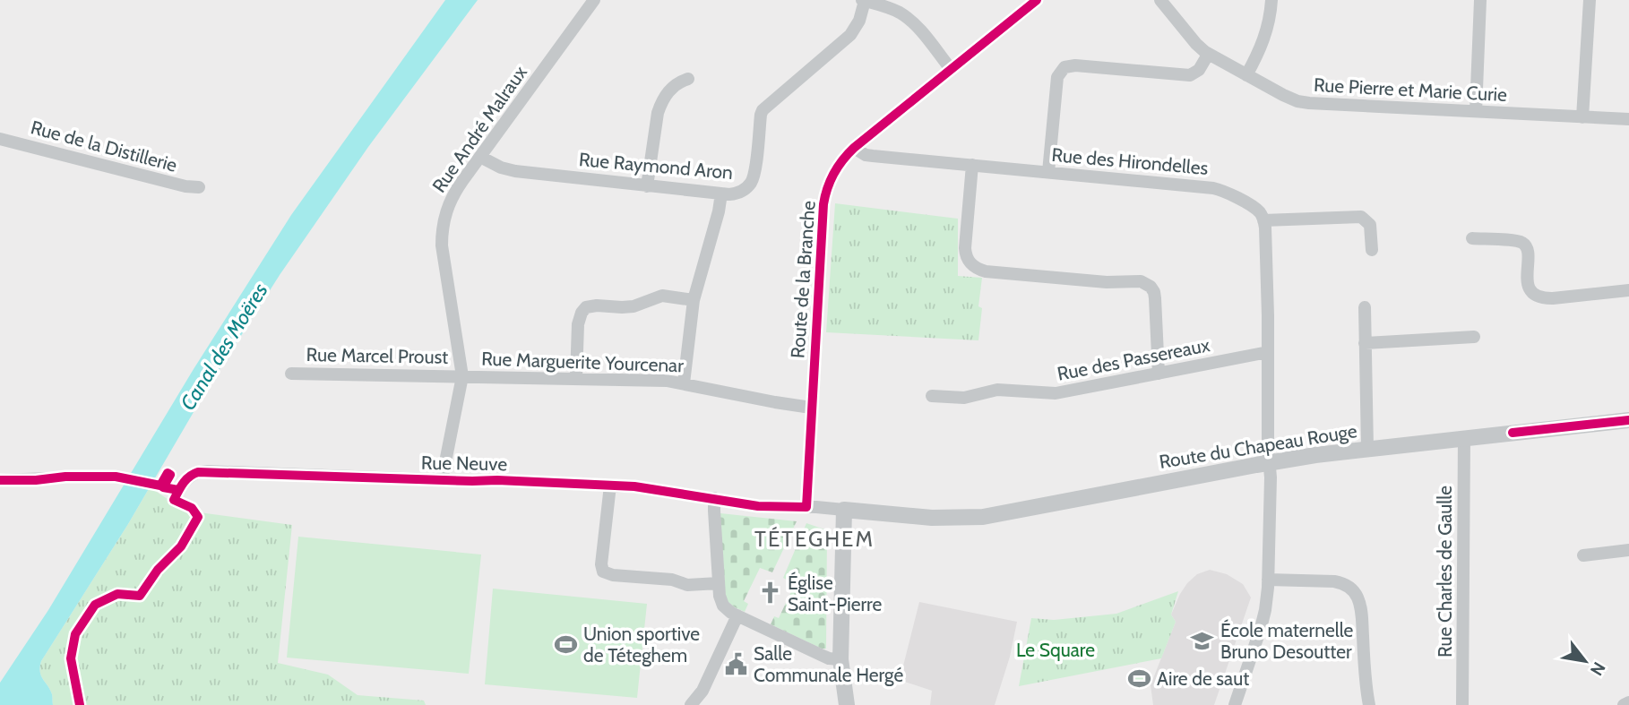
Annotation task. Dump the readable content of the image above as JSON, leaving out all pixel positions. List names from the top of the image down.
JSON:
{
  "streets": {
    "street": [
      "Rue Pierre et Marie Curie",
      "Rue André Malraux",
      "Rue de la Distillerie",
      "Rue des Hirondelles",
      "Rue Raymond Aron",
      "Route de la Branche",
      "Rue Marcel Proust",
      "Rue des Passereaux",
      "Rue Marguerite Yourcenar",
      "Route du Chapeau Rouge",
      "Rue Neuve",
      "Rue Charles de Gaulle"
    ]
  },
  "crossings": [
    ["Rue André Malraux", "Rue Raymond Aron"],
    ["Rue André Malraux", "Rue Marcel Proust"],
    ["Rue André Malraux", "Rue Marguerite Yourcenar"],
    ["Rue André Malraux", "Rue Neuve"],
    ["Rue des Hirondelles", "Route de la Branche"],
    ["Route de la Branche", "Rue Marguerite Yourcenar"],
    ["Route de la Branche", "Rue Neuve"],
    ["Rue Marcel Proust", "Rue Marguerite Yourcenar"],
    ["Route du Chapeau Rouge", "Rue Neuve"],
    ["Route du Chapeau Rouge", "Rue Charles de Gaulle"]
  ],
  "districts": ["TÉTEGHEM"],
  "water": ["Canal des Moëres"],
  "parks": ["Le Square"],
  "places": {
    "church": ["Église Saint-Pierre"],
    "school or university": ["École maternelle Bruno Desoutter"],
    "sports": ["Union sportive de Téteghem", "Aire de saut"],
    "public building": ["Salle Communale Hergé"]
  },
  "north": "bottom right"
}
